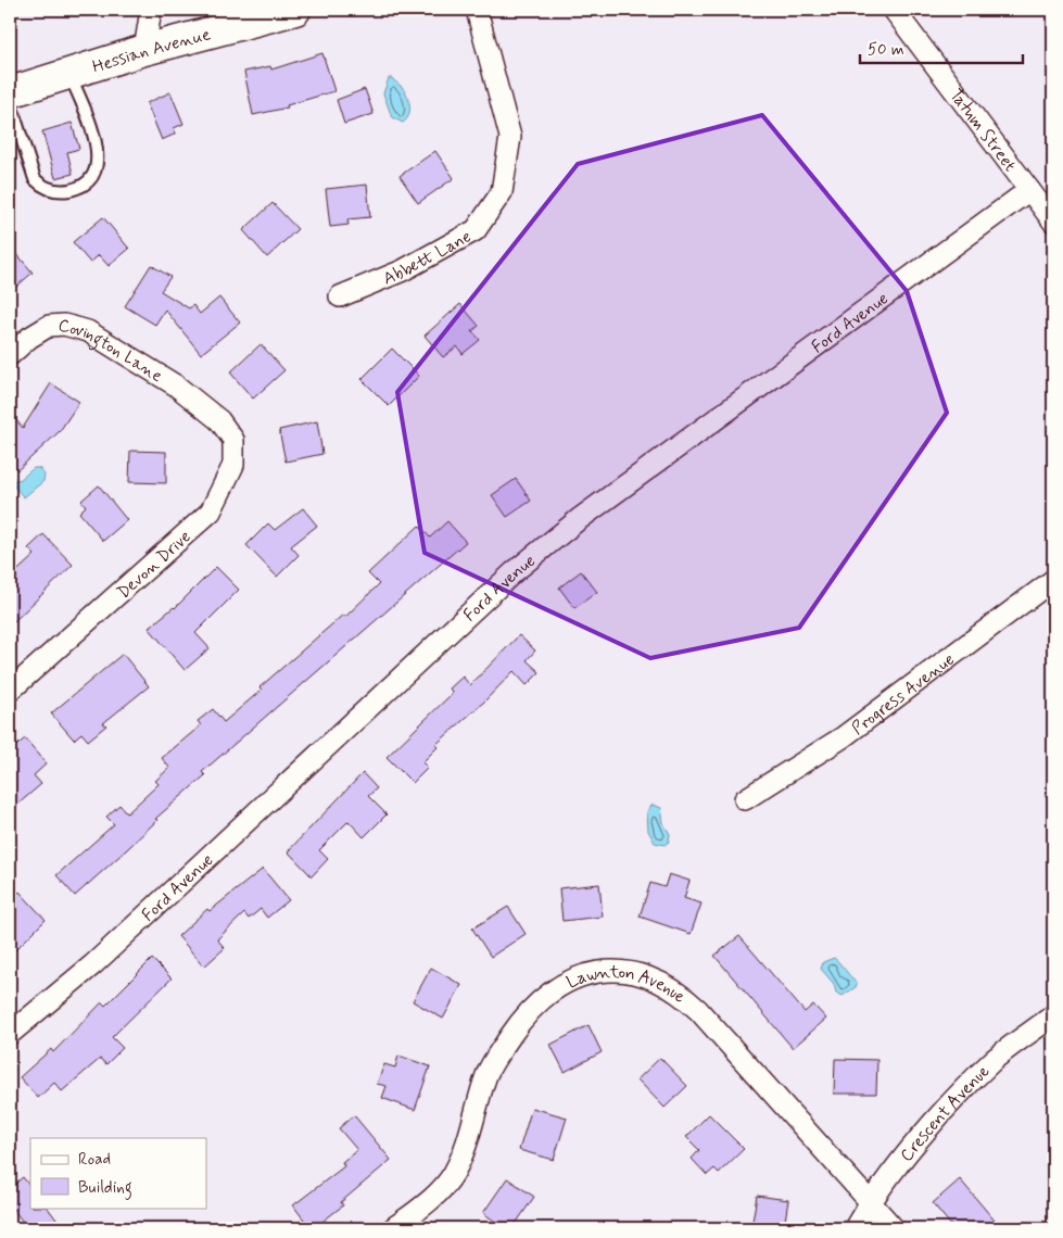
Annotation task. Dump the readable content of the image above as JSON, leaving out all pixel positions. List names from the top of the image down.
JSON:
{
  "streets": {
    "main road": ["Hessian Avenue"],
    "street": [
      "Tatum Street",
      "Abbett Lane",
      "Ford Avenue",
      "Covington Lane",
      "Devon Drive",
      "Progress Avenue",
      "Lawnton Avenue",
      "Crescent Avenue"
    ]
  },
  "crossings": [
    ["Tatum Street", "Ford Avenue"],
    ["Covington Lane", "Devon Drive"],
    ["Lawnton Avenue", "Crescent Avenue"]
  ],
  "legend": ["Road", "Building"],
  "scale_bar": "50 m"
}
